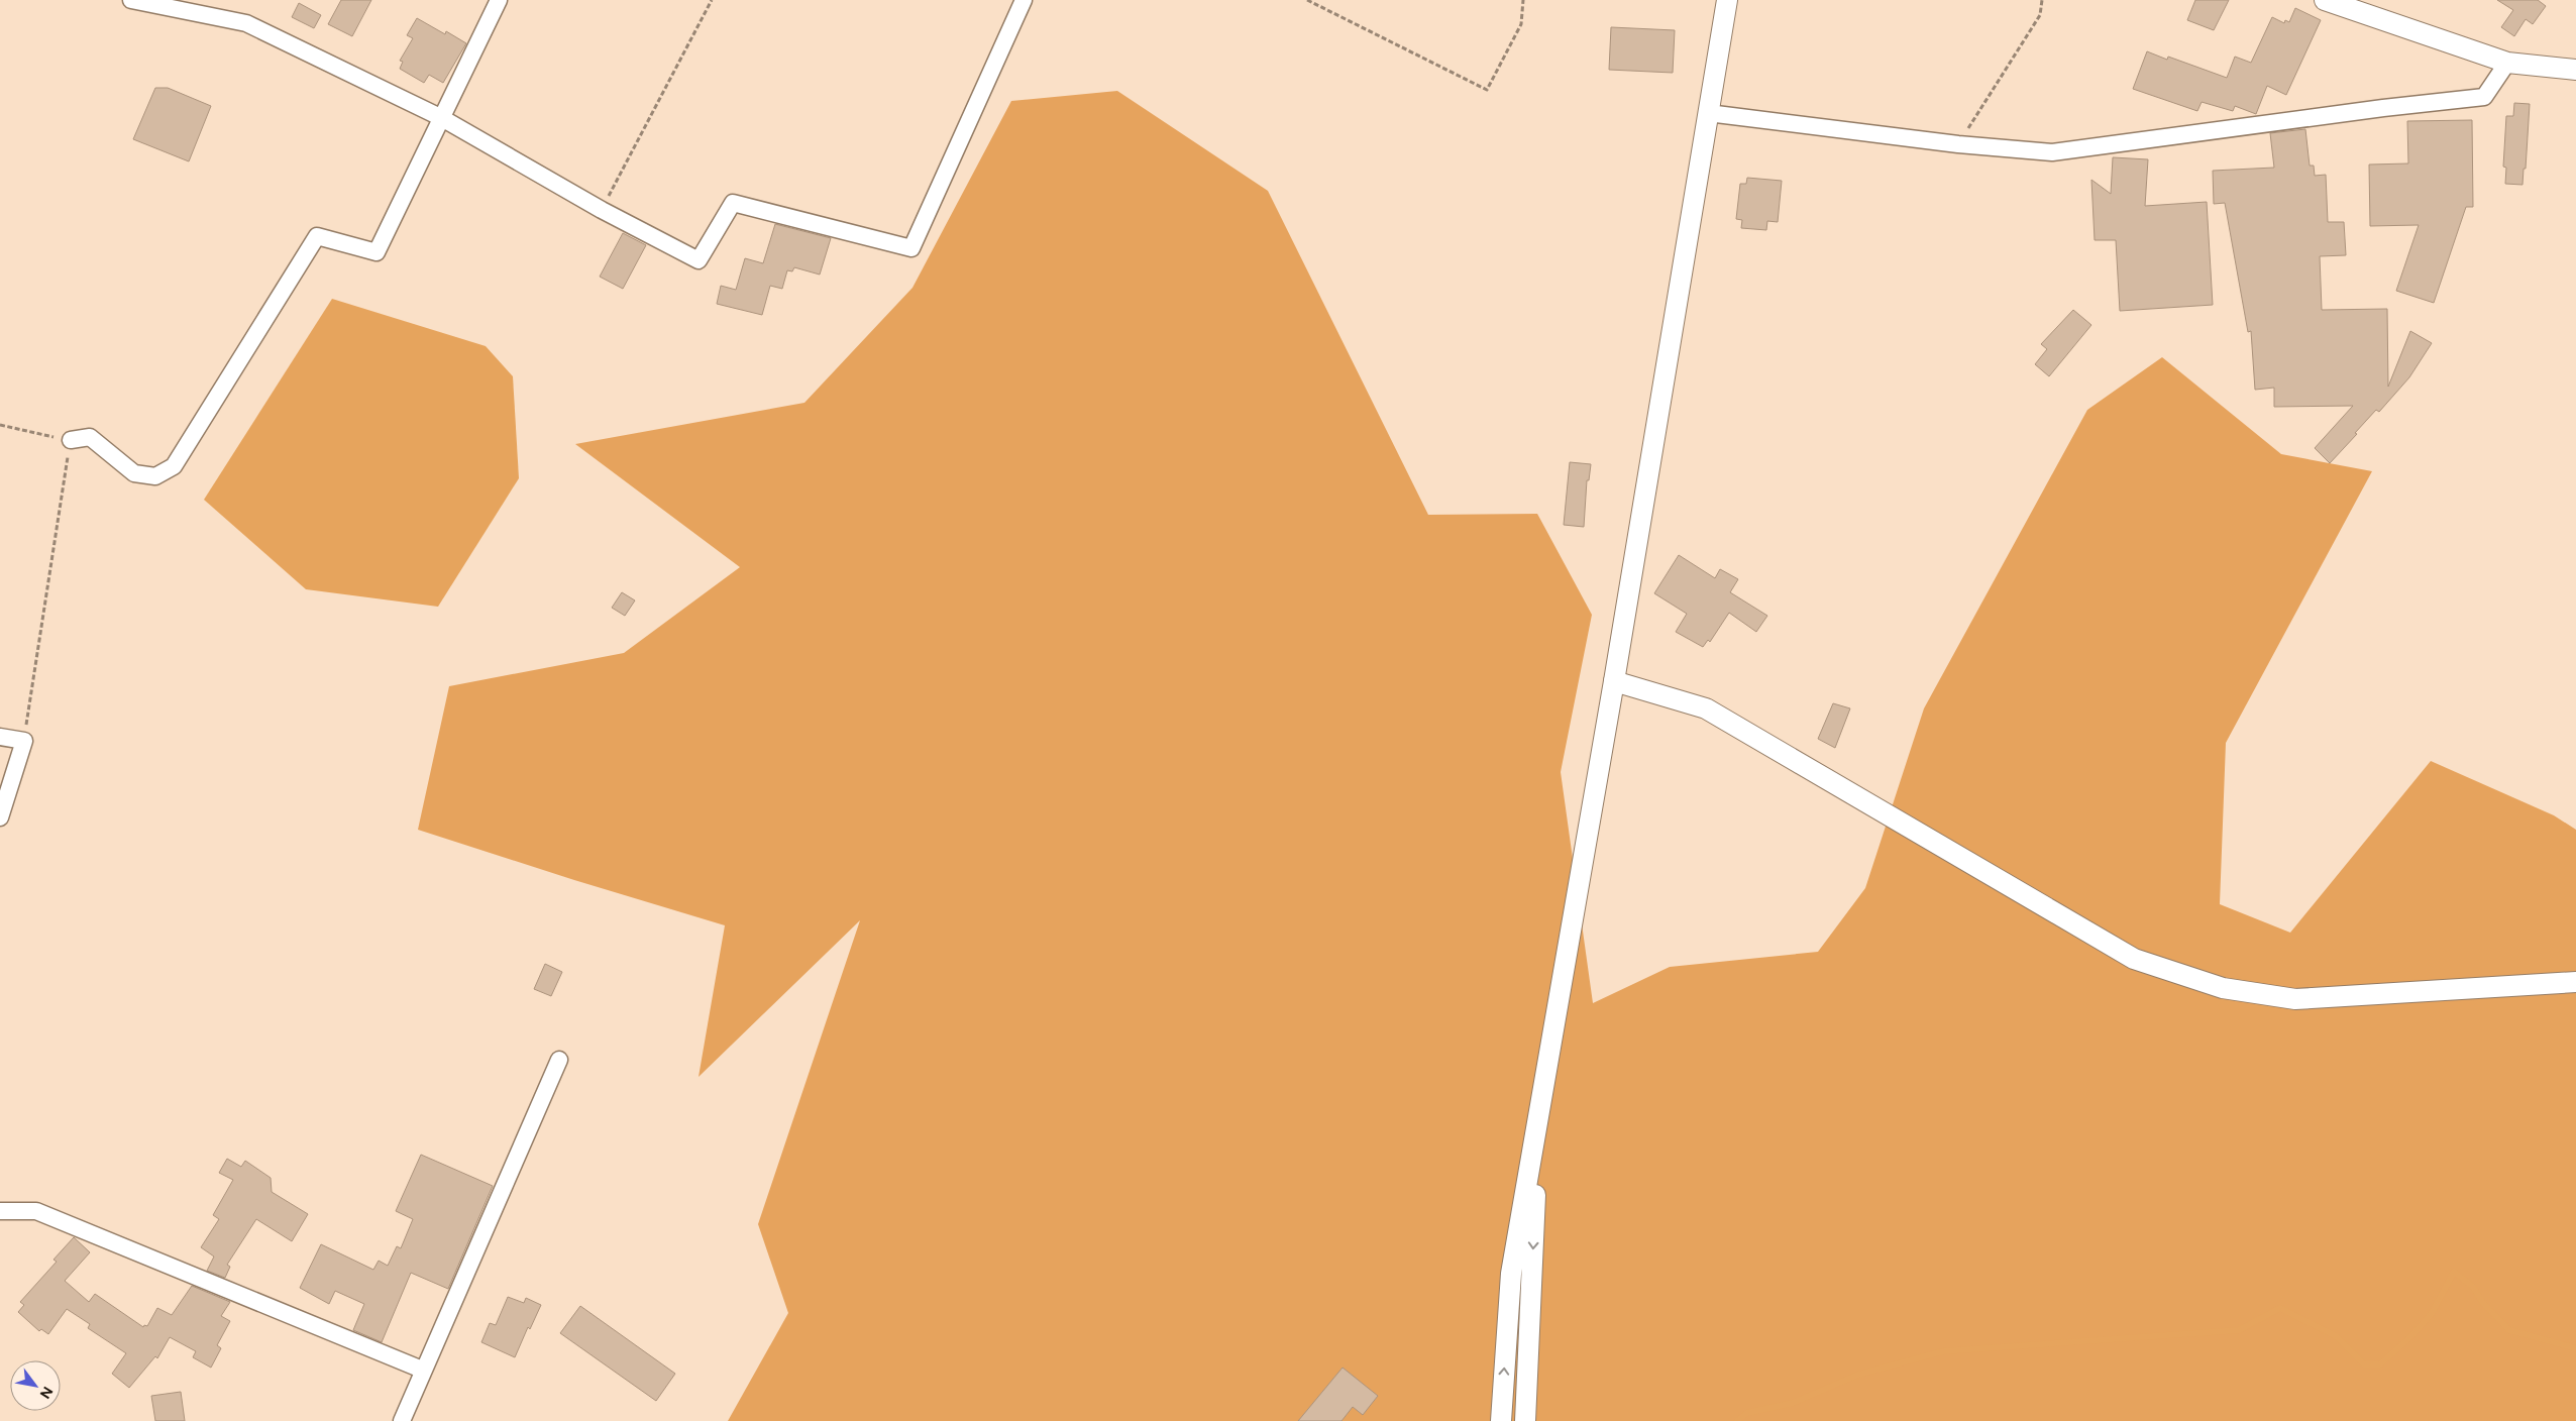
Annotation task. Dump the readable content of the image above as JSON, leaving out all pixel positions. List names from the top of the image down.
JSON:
{
  "north": "bottom right"
}
